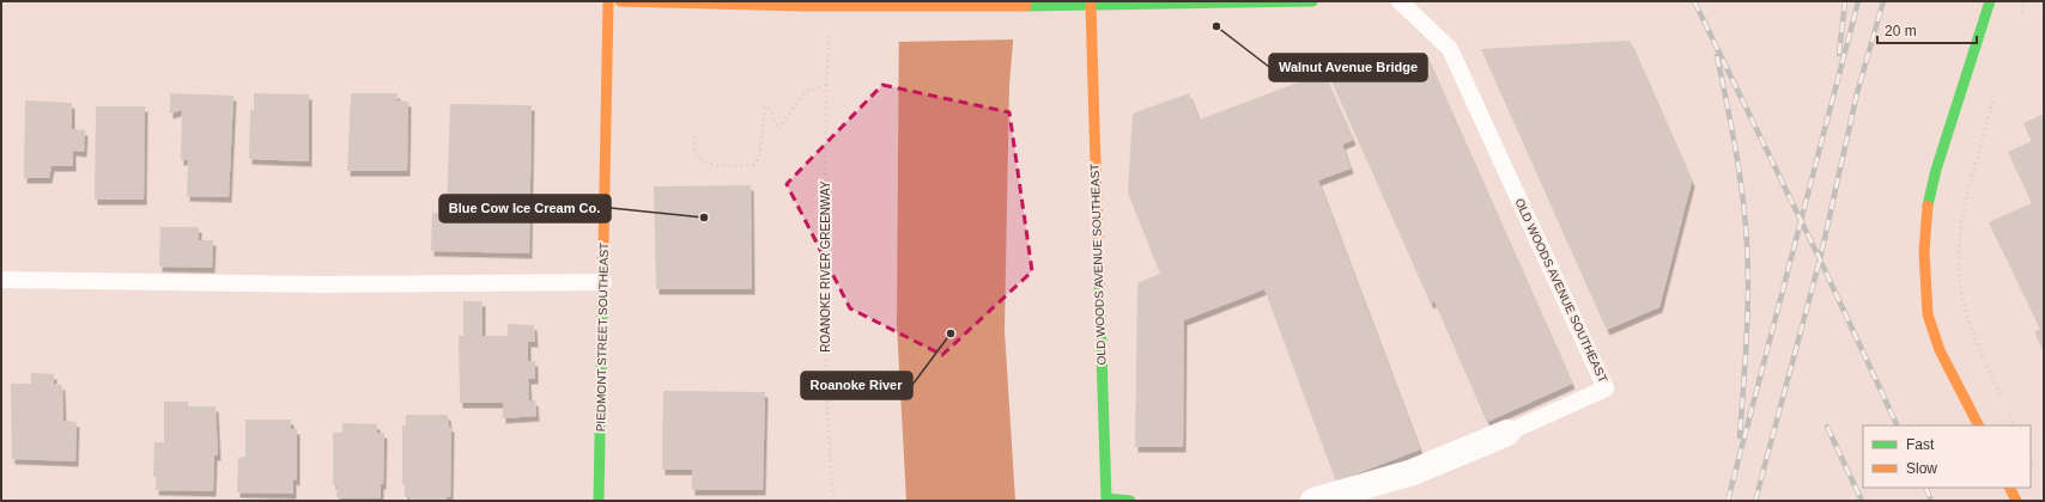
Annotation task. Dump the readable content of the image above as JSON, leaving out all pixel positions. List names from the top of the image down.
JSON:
{
  "streets": {
    "main road": ["OLD WOODS AVENUE SOUTHEAST", "PIEDMONT STREET SOUTHEAST"],
    "path": ["ROANOKE RIVER GREENWAY"]
  },
  "places": ["Walnut Avenue Bridge", "Blue Cow Ice Cream Co.", "Roanoke River"],
  "legend": ["Fast", "Slow"],
  "scale_bar": "20 m"
}
